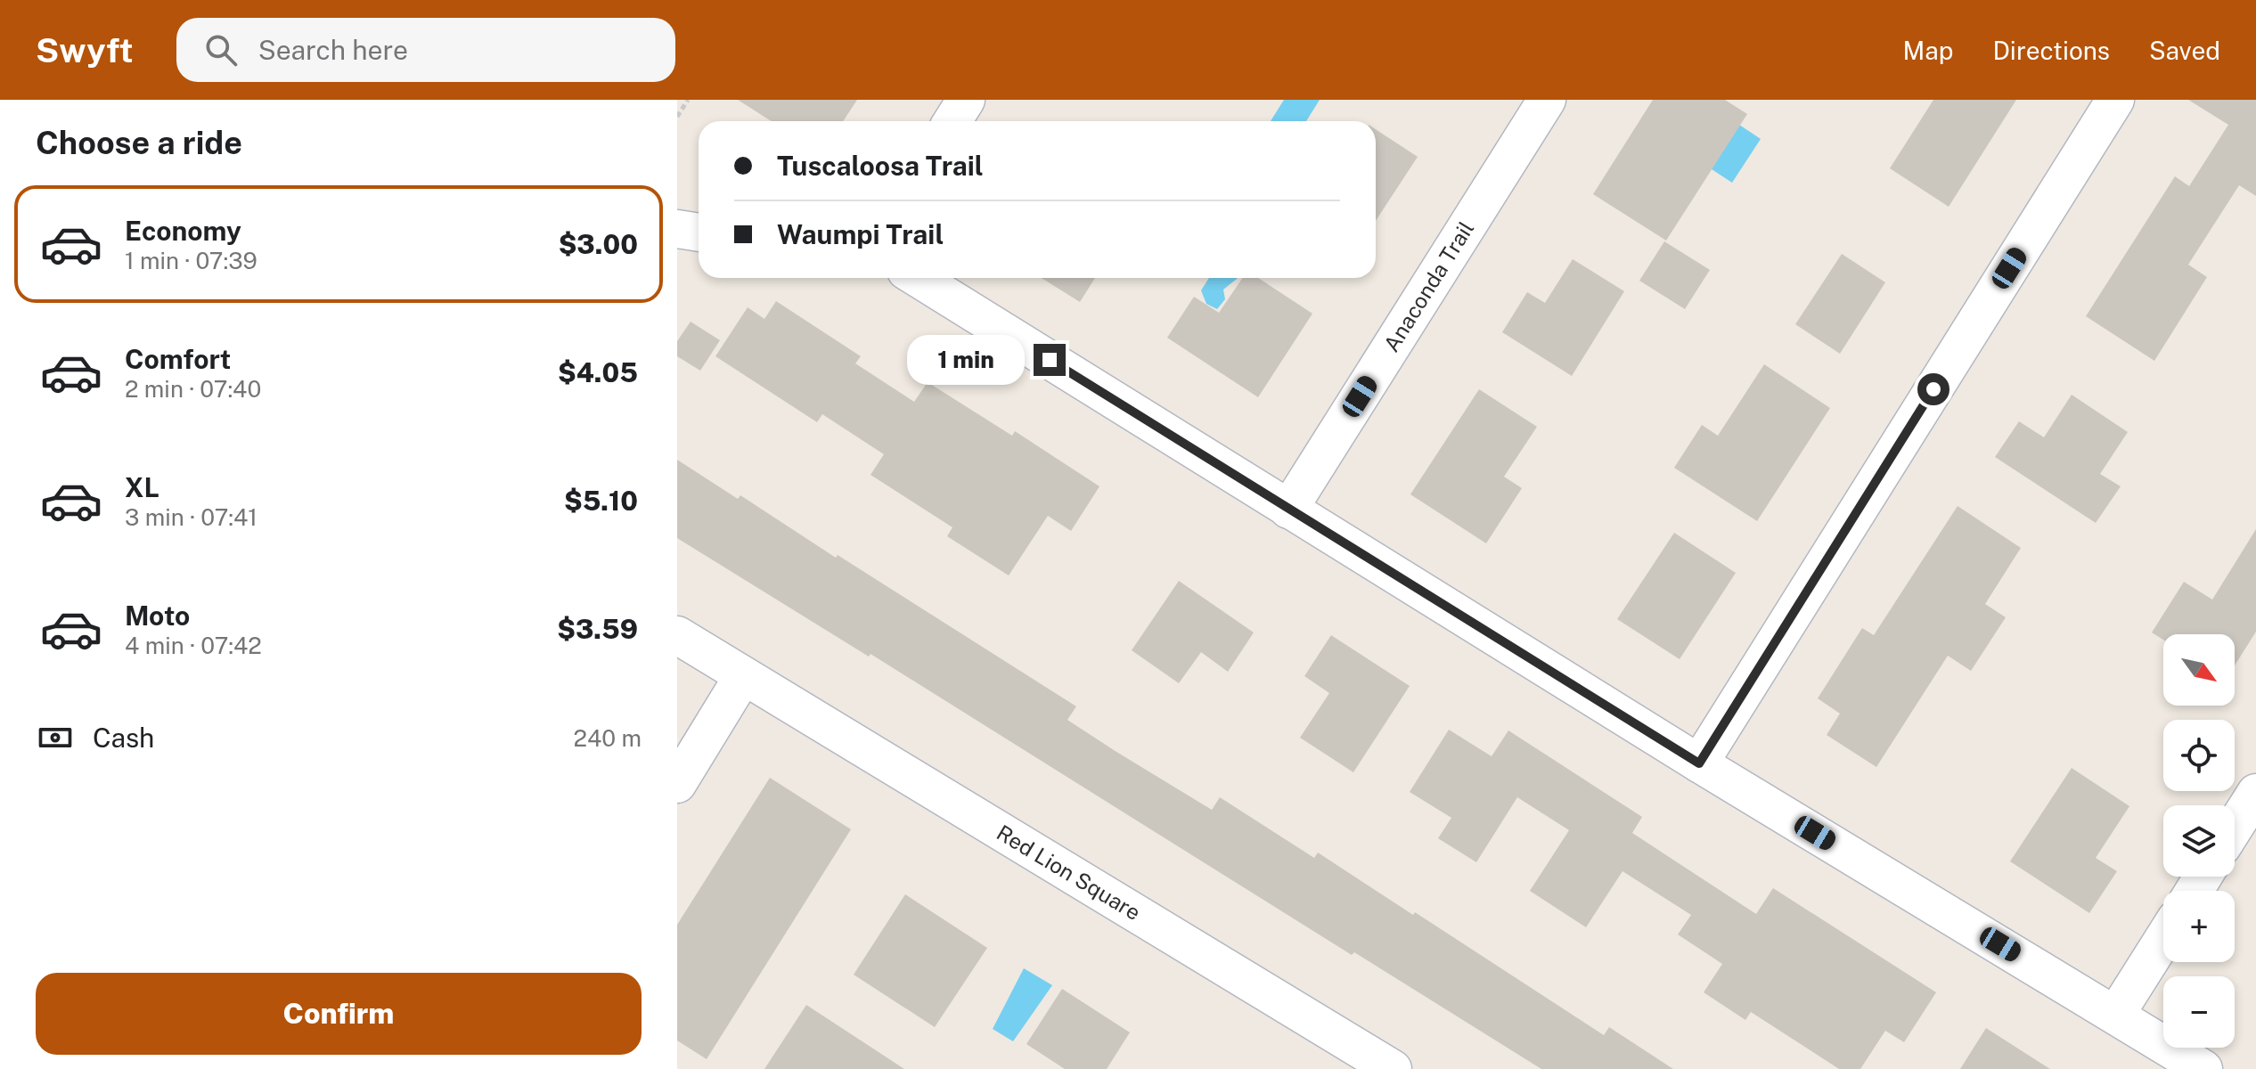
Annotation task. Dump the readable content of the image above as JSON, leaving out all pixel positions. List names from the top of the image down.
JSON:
{
  "streets": {
    "street": ["Anaconda Trail", "Red Lion Square"]
  },
  "north": "bottom right",
  "page": {
    "header": "Swyft",
    "search": "Search here",
    "nav": ["Map", "Directions", "Saved"],
    "heading": "Choose a ride",
    "banner": ["Tuscaloosa Trail", "Waumpi Trail"],
    "list": [
      {
        "name": "Economy",
        "note": "1 min · 07:39",
        "value": "$3.00"
      },
      {
        "name": "Comfort",
        "note": "2 min · 07:40",
        "value": "$4.05"
      },
      {
        "name": "XL",
        "note": "3 min · 07:41",
        "value": "$5.10"
      },
      {
        "name": "Moto",
        "note": "4 min · 07:42",
        "value": "$3.59"
      }
    ],
    "bubble": "1 min",
    "map_buttons": ["+", "−"],
    "pay": ["Cash", "240 m"],
    "buttons": "Confirm"
  }
}
